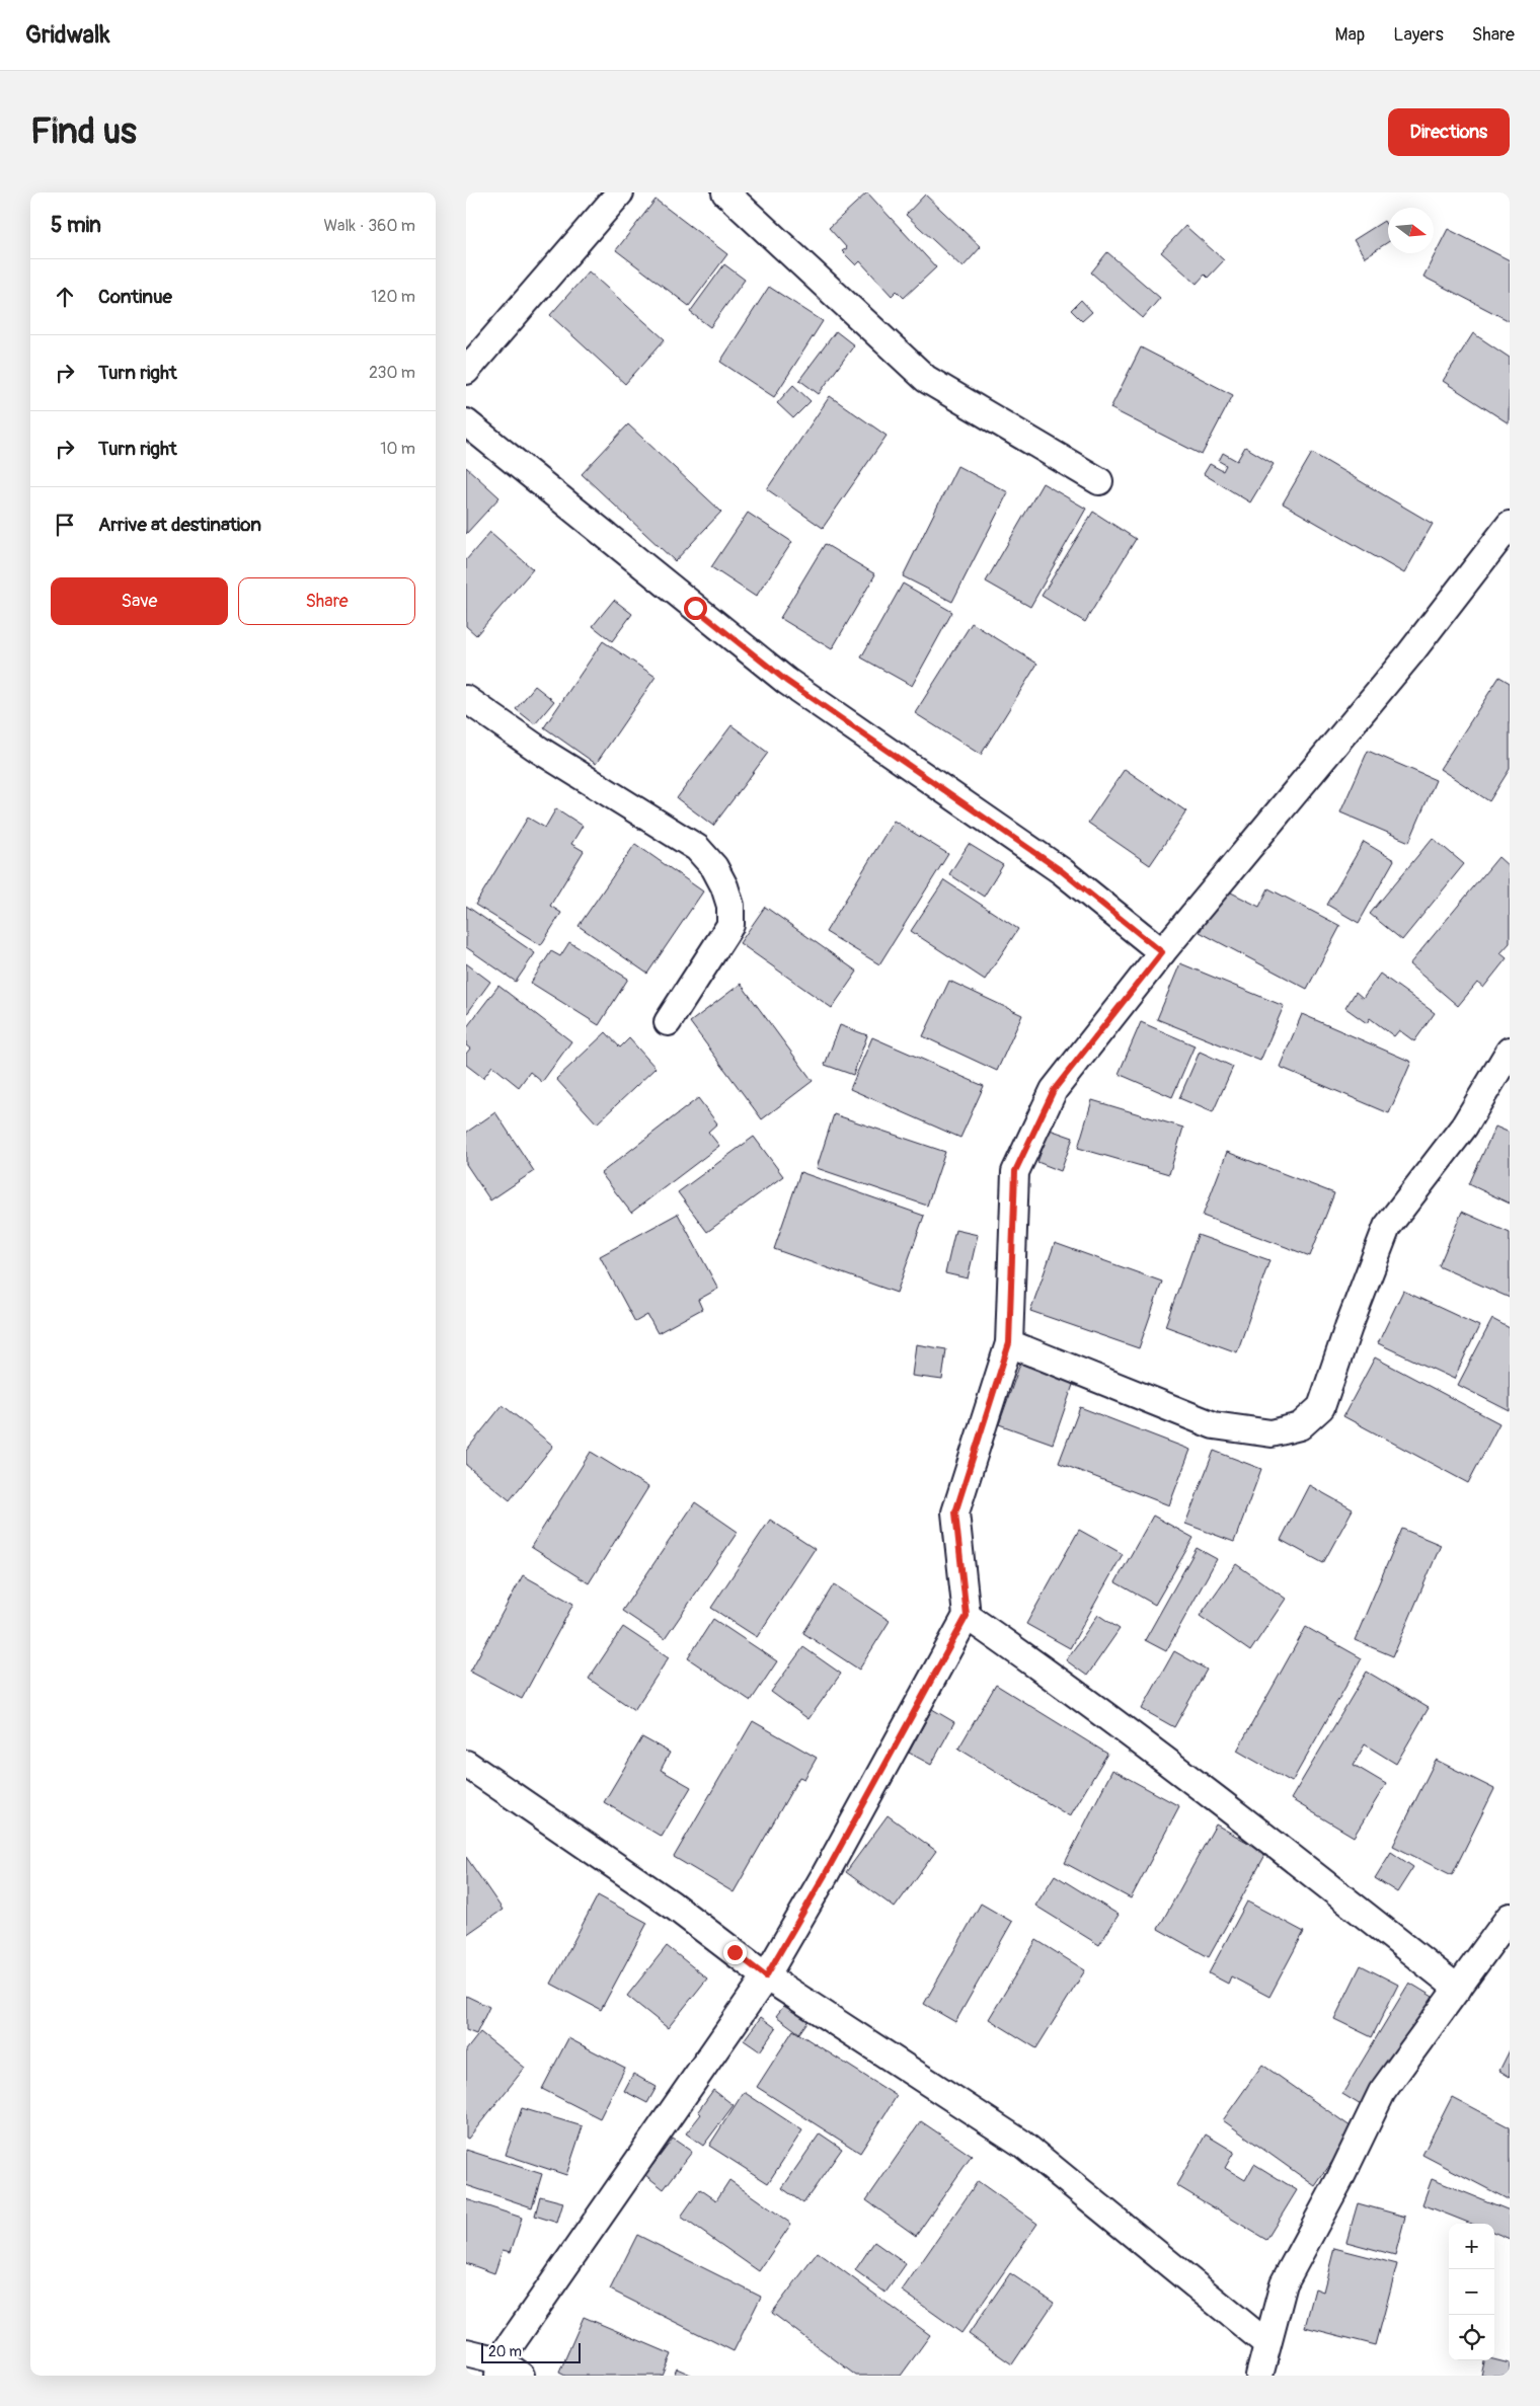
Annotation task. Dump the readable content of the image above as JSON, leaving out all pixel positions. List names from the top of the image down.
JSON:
{
  "scale_bar": "20 m",
  "north": "right",
  "page": {
    "header": "Gridwalk",
    "nav": ["Map", "Layers", "Share"],
    "buttons": [
      "Directions",
      ["Save", "Share"]
    ],
    "title": "Find us",
    "heading": ["5 min", "Walk · 360 m"],
    "list": [
      ["Continue", "120 m"],
      ["Turn right", "230 m"],
      ["Turn right", "10 m"],
      "Arrive at destination"
    ],
    "map_buttons": ["+", "−"],
    "scale": "20 m"
  }
}
